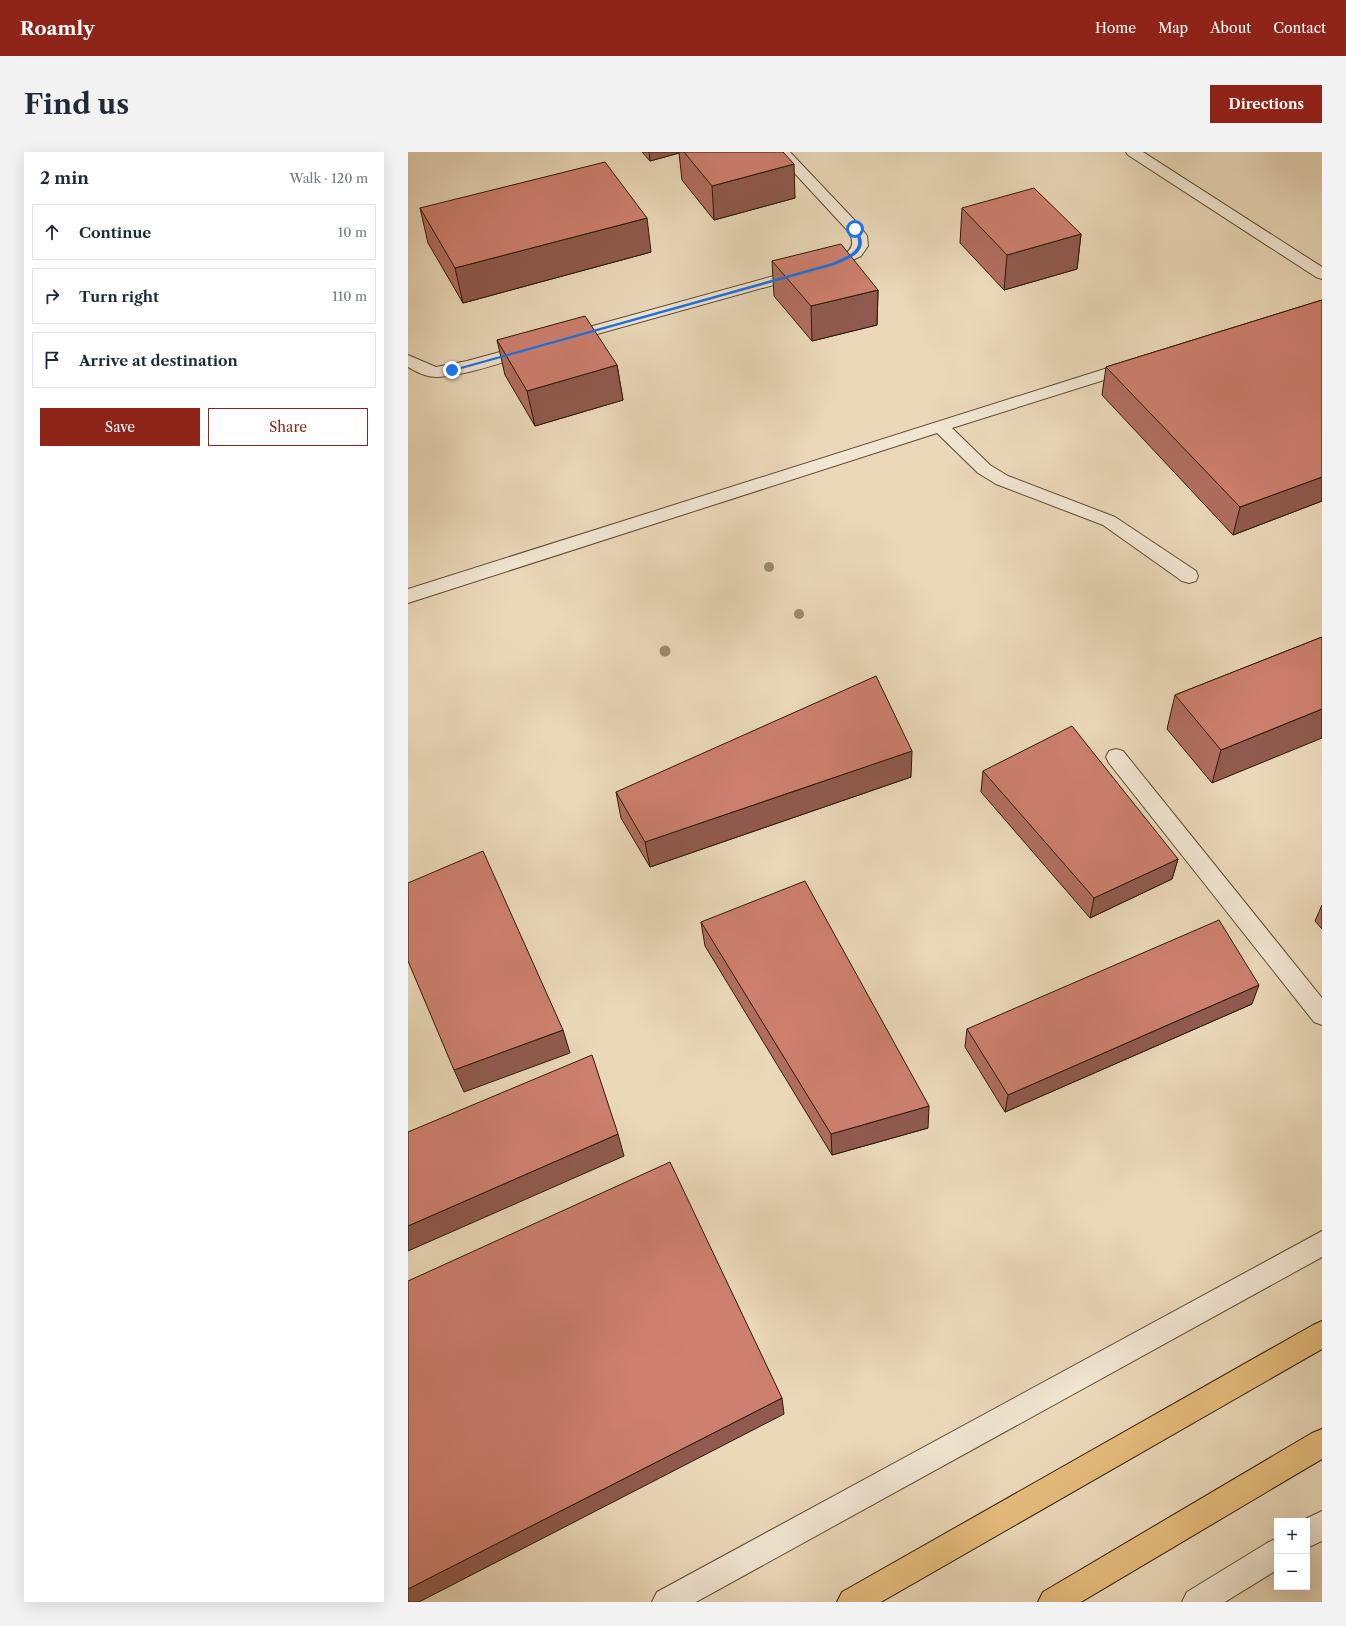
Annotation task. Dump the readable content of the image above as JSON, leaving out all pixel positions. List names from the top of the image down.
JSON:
{
  "page": {
    "header": "Roamly",
    "nav": [
      "Home",
      "Map",
      "About",
      "Contact"
    ],
    "buttons": [
      "Directions",
      ["Save", "Share"]
    ],
    "title": "Find us",
    "heading": ["2 min", "Walk · 120 m"],
    "list": [
      ["Continue", "10 m"],
      ["Turn right", "110 m"],
      "Arrive at destination"
    ],
    "map_buttons": ["+", "−"]
  }
}
